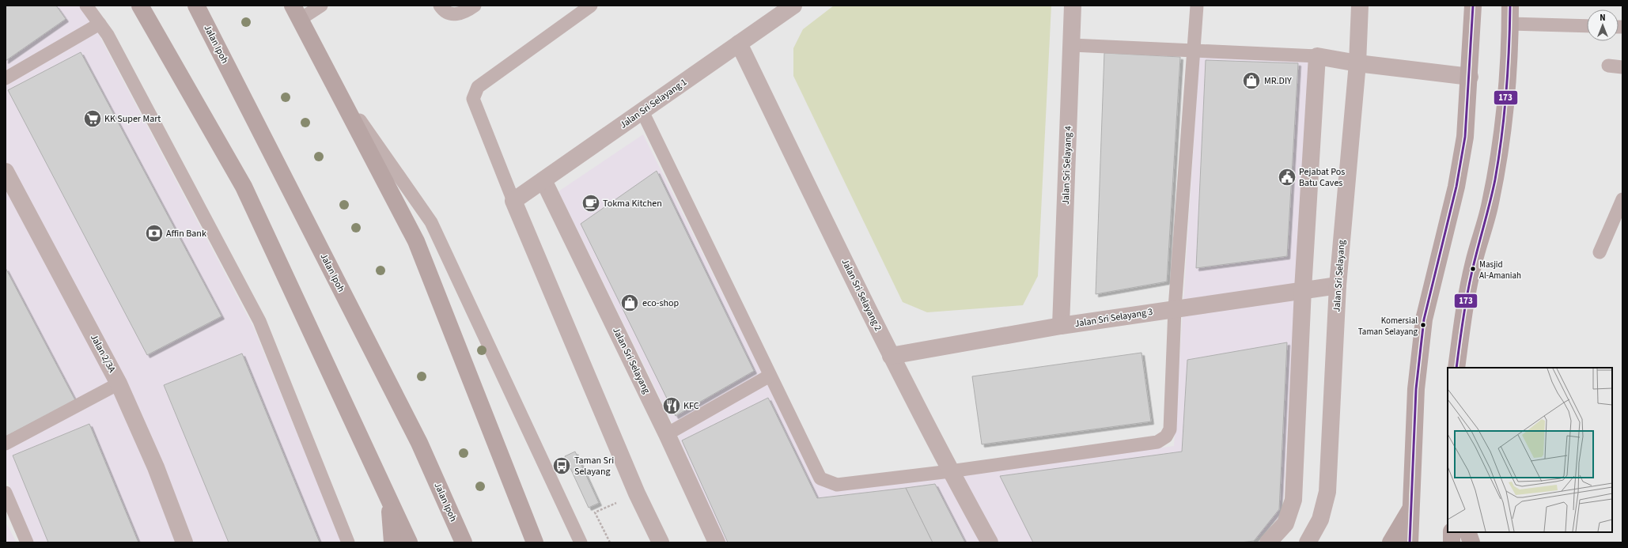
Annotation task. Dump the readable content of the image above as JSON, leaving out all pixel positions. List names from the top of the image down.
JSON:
{
  "streets": {
    "highway": ["Jalan Ipoh"],
    "street": [
      "Jalan Sri Selayang 1",
      "Jalan Sri Selayang 4",
      "Jalan Sri Selayang",
      "Jalan Sri Selayang 2",
      "Jalan Sri Selayang 3",
      "Jalan 2/3A"
    ]
  },
  "crossings": [
    ["Jalan Sri Selayang 1", "Jalan Sri Selayang"],
    ["Jalan Sri Selayang 1", "Jalan Sri Selayang 2"],
    ["Jalan Sri Selayang 4", "Jalan Sri Selayang 3"],
    ["Jalan Sri Selayang", "Jalan Sri Selayang 3"],
    ["Jalan Sri Selayang 2", "Jalan Sri Selayang 3"]
  ],
  "places": {
    "shop": ["MR.DIY", "eco-shop"],
    "supermarket": ["KK Super Mart"],
    "public building": ["Pejabat Pos Batu Caves"],
    "cafe": ["Tokma Kitchen"],
    "bank": ["Affin Bank"],
    "other": ["Masjid Al-Amaniah", "Komersial Taman Selayang"],
    "restaurant": ["KFC"],
    "bus stop": ["Taman Sri Selayang"]
  },
  "lines": ["transit line 173"],
  "north": "top"
}
